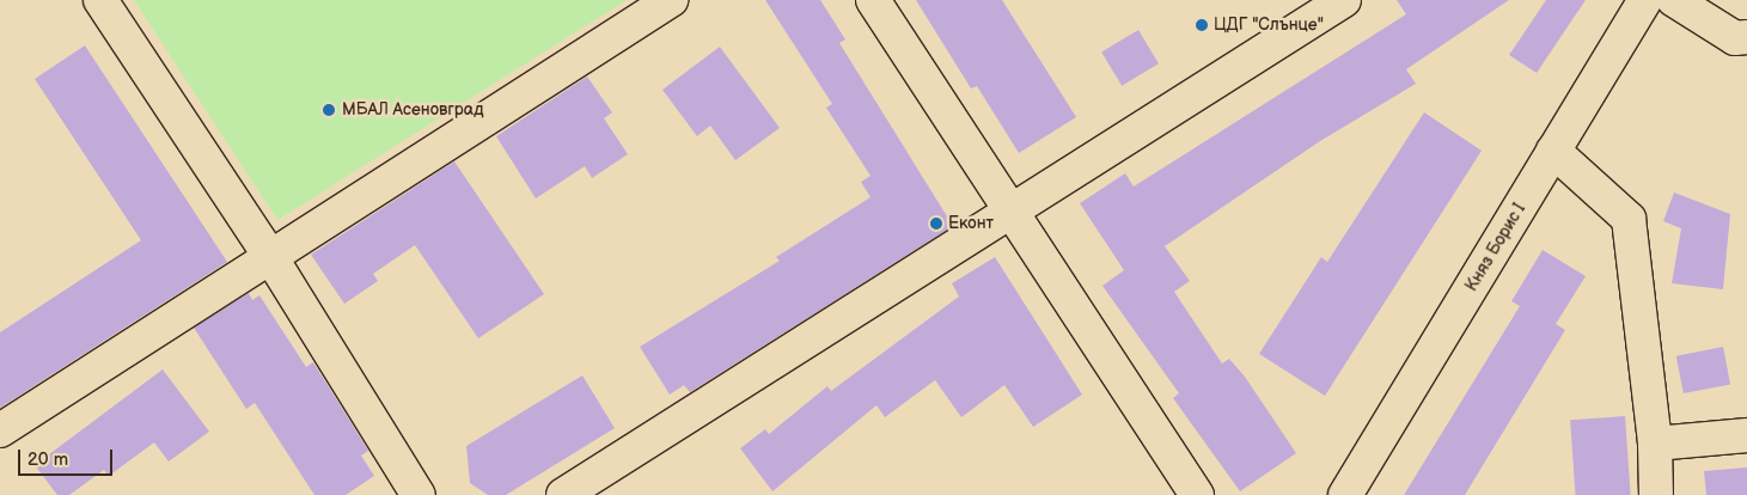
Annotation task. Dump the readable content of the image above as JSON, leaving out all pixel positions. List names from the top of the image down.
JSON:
{
  "streets": {
    "street": ["Княз Борис I"]
  },
  "places": ["ЦДГ \"Слънце\"", "МБАЛ Асеновград", "Еконт"],
  "scale_bar": "20 m"
}
